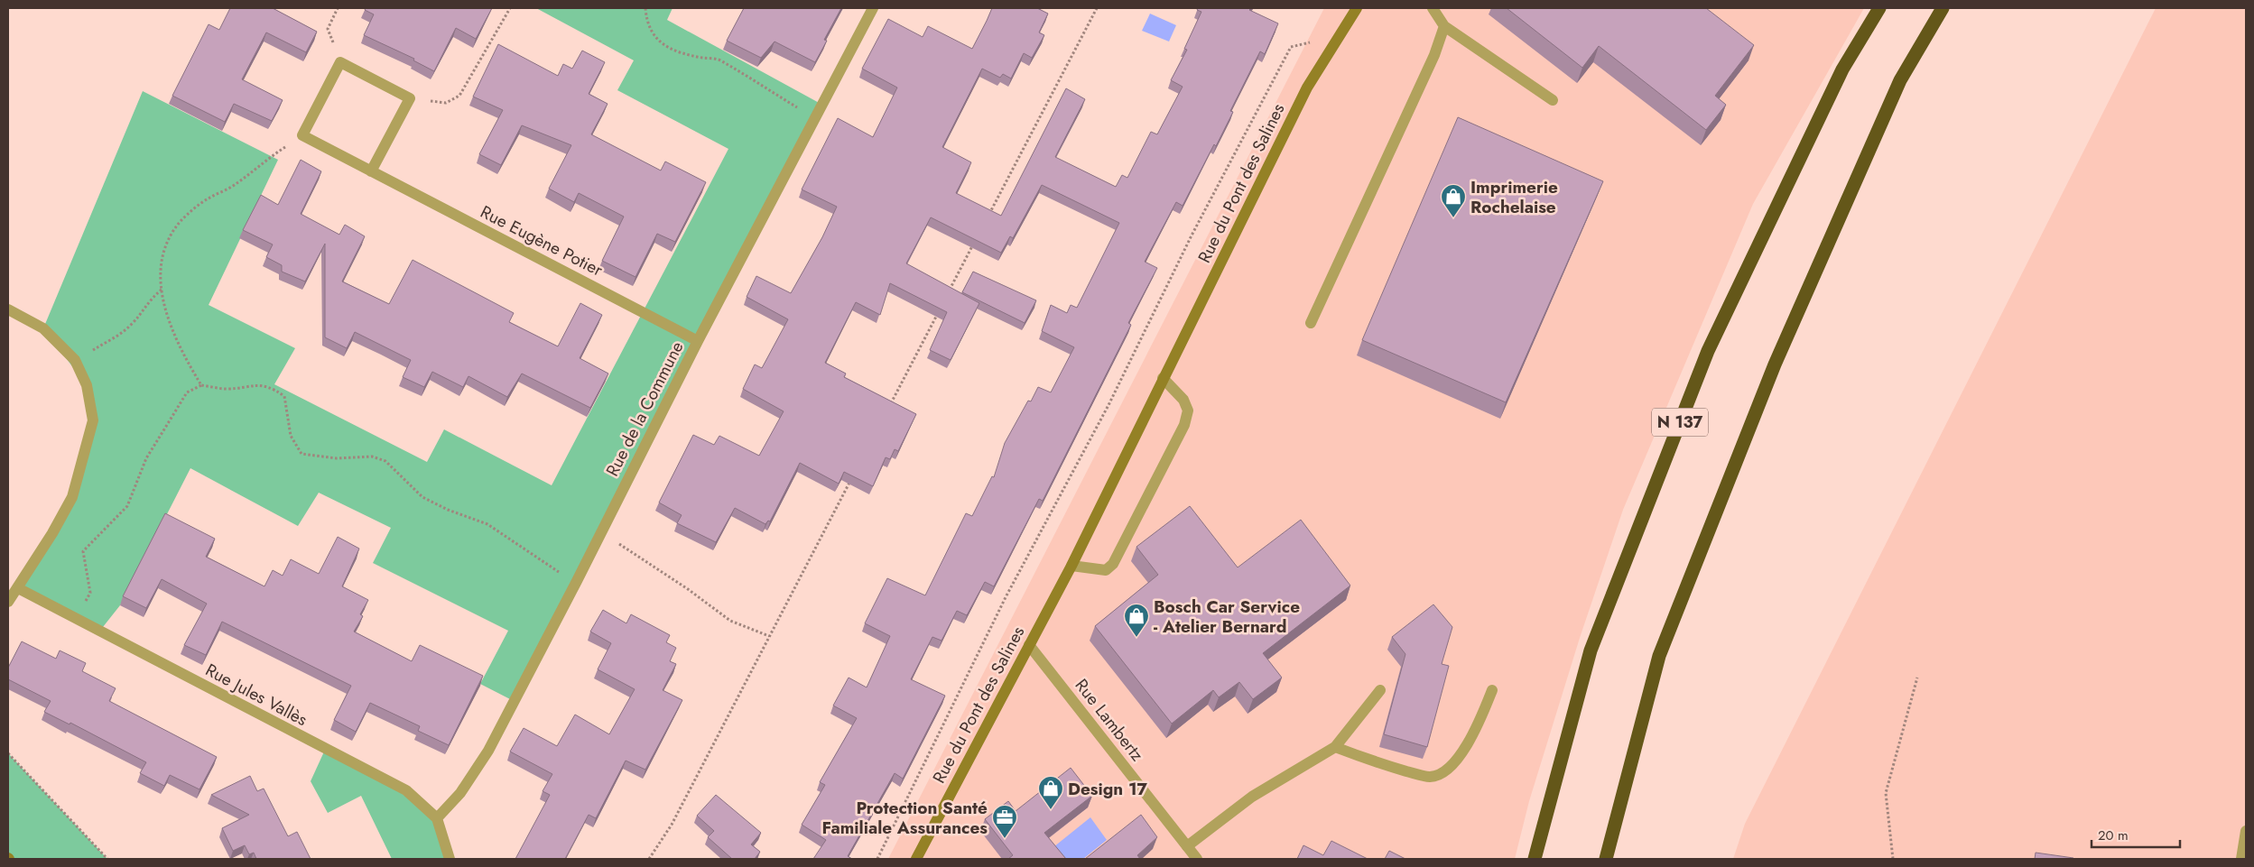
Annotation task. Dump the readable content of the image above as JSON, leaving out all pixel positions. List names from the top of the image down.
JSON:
{
  "streets": {
    "highway": ["N 137"],
    "street": [
      "Rue du Pont des Salines",
      "Rue Eugène Potier",
      "Rue de la Commune",
      "Rue Jules Vallès",
      "Rue Lambertz"
    ]
  },
  "crossings": [
    ["Rue du Pont des Salines", "Rue Lambertz"],
    ["Rue Eugène Potier", "Rue de la Commune"],
    ["Rue de la Commune", "Rue Jules Vallès"]
  ],
  "places": {
    "shop": ["Imprimerie Rochelaise", "Bosch Car Service - Atelier Bernard", "Design 17"],
    "office": ["Protection Santé Familiale Assurances"]
  },
  "scale_bar": "20 m"
}
